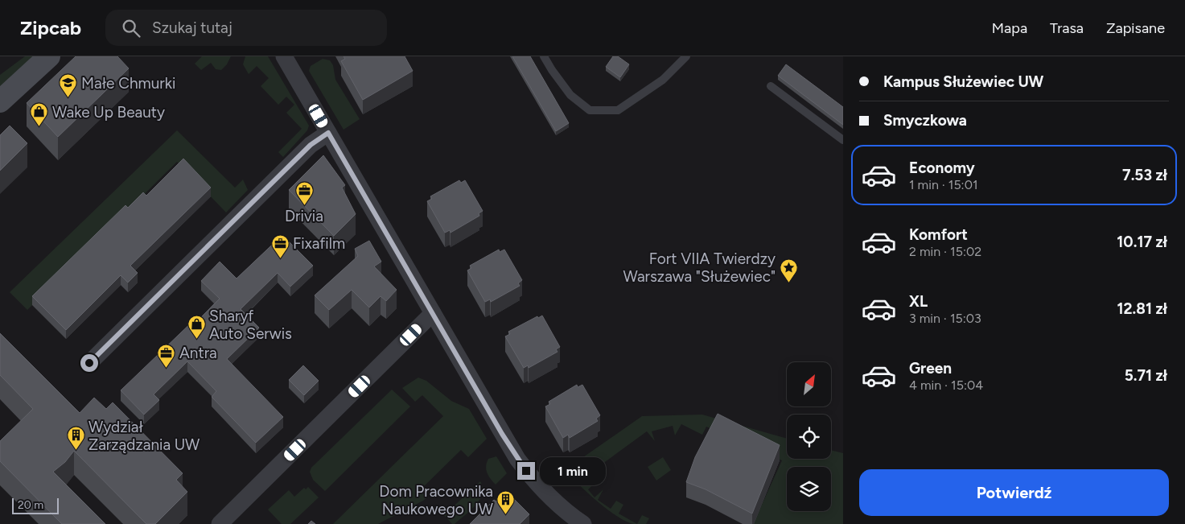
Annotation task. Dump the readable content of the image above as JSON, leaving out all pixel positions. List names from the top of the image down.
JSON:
{
  "places": {
    "school or university": ["Małe Chmurki"],
    "shop": ["Wake Up Beauty", "Sharyf Auto Serwis"],
    "office": ["Drivia", "Fixafilm", "Antra"],
    "place": ["Fort VIIA Twierdzy Warszawa \"Służewiec\""],
    "building": ["Wydział Zarządzania UW", "Dom Pracownika Naukowego UW"]
  },
  "scale_bar": "20 m",
  "north": "top right",
  "page": {
    "header": "Zipcab",
    "search": "Szukaj tutaj",
    "nav": ["Mapa", "Trasa", "Zapisane"],
    "banner": ["Kampus Służewiec UW", "Smyczkowa"],
    "list": [
      {
        "name": "Economy",
        "note": "1 min · 15:01",
        "value": "7.53 zł"
      },
      {
        "name": "Komfort",
        "note": "2 min · 15:02",
        "value": "10.17 zł"
      },
      {
        "name": "XL",
        "note": "3 min · 15:03",
        "value": "12.81 zł"
      },
      {
        "name": "Green",
        "note": "4 min · 15:04",
        "value": "5.71 zł"
      }
    ],
    "bubble": "1 min",
    "buttons": "Potwierdź",
    "scale": "20 m"
  }
}
